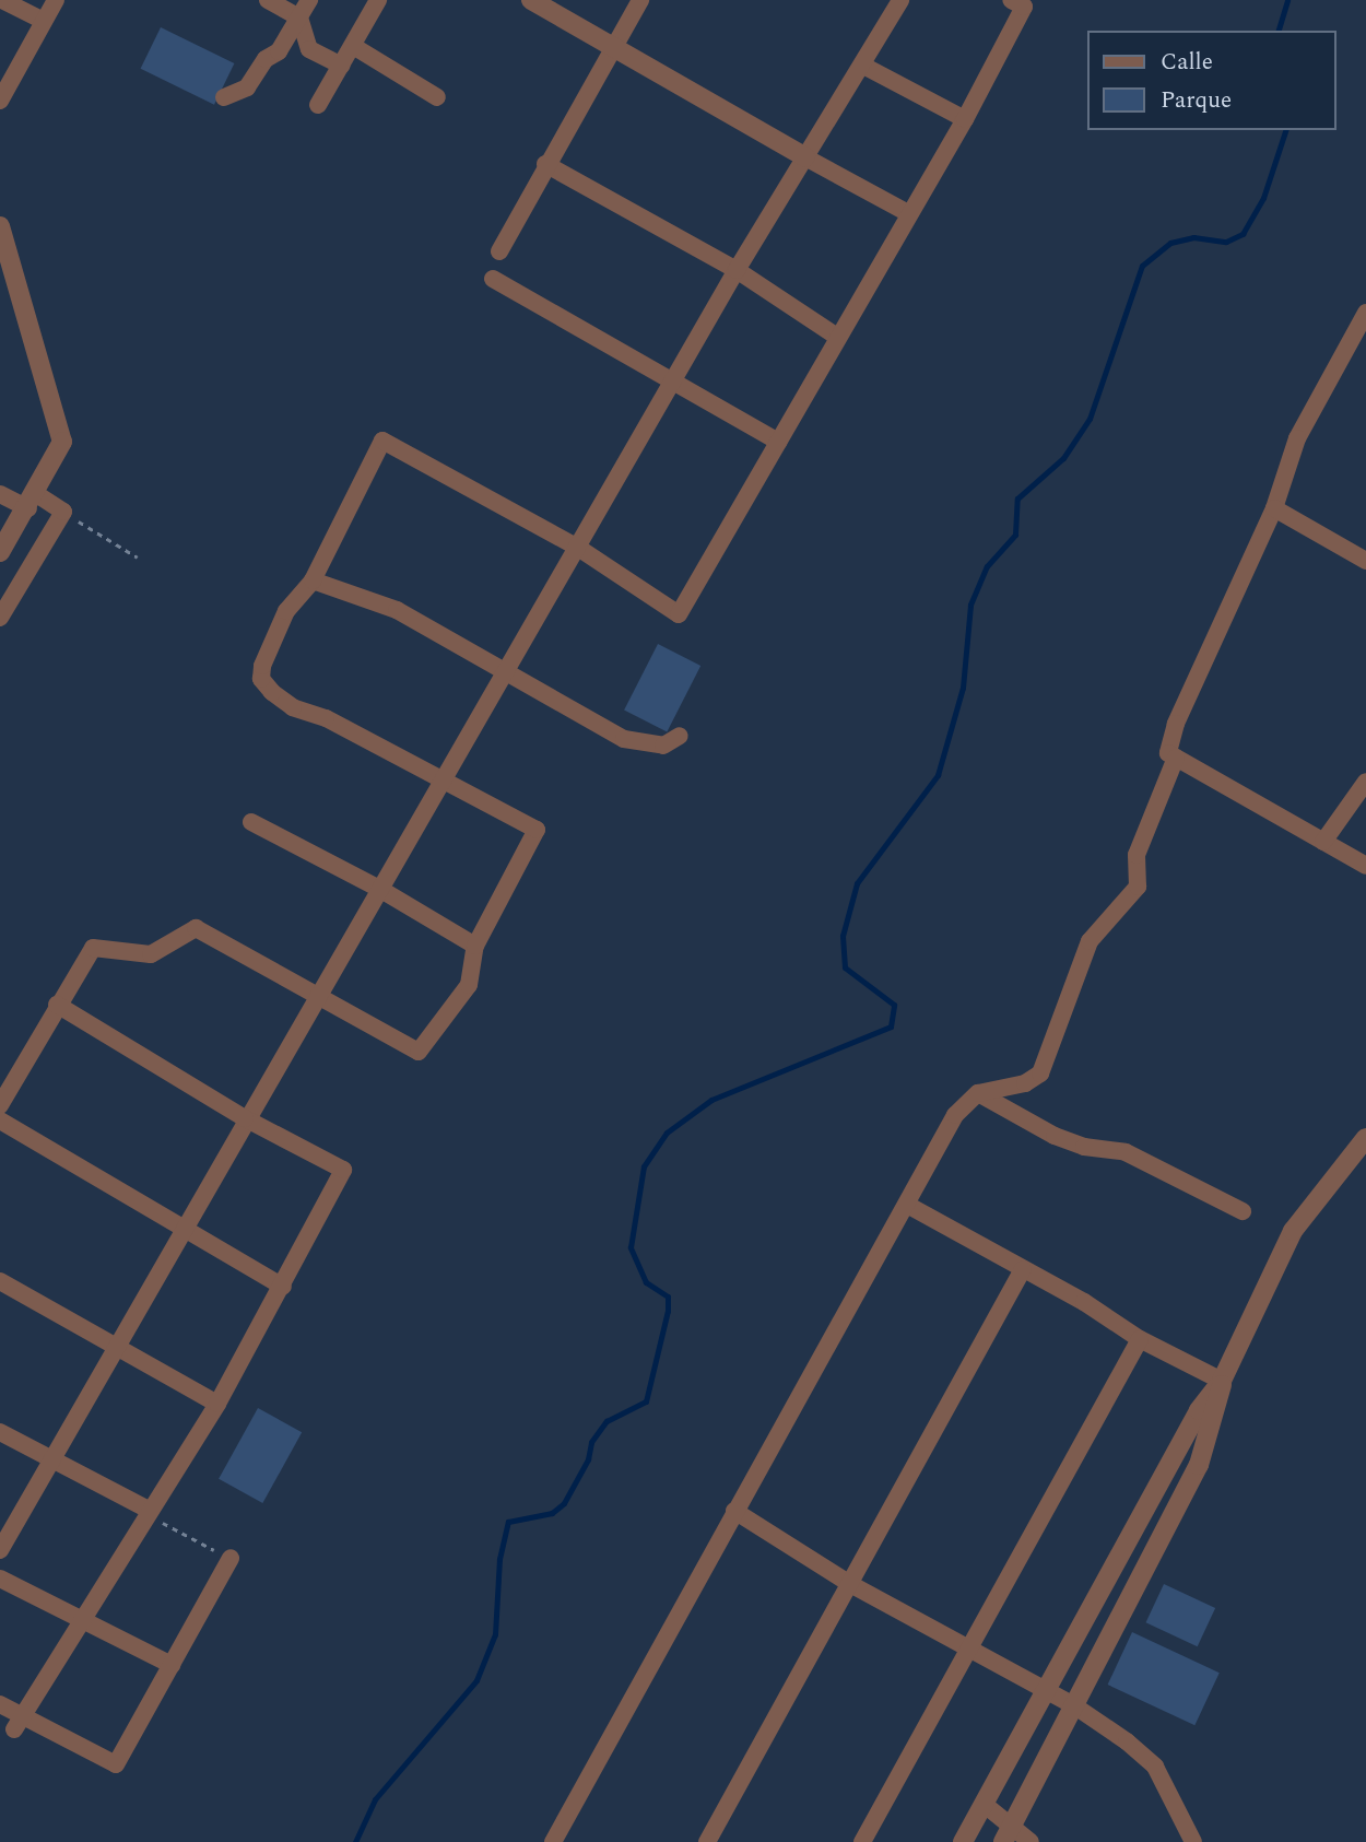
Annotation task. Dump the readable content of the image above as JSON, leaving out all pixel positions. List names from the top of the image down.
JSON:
{
  "legend": ["Calle", "Parque"]
}
